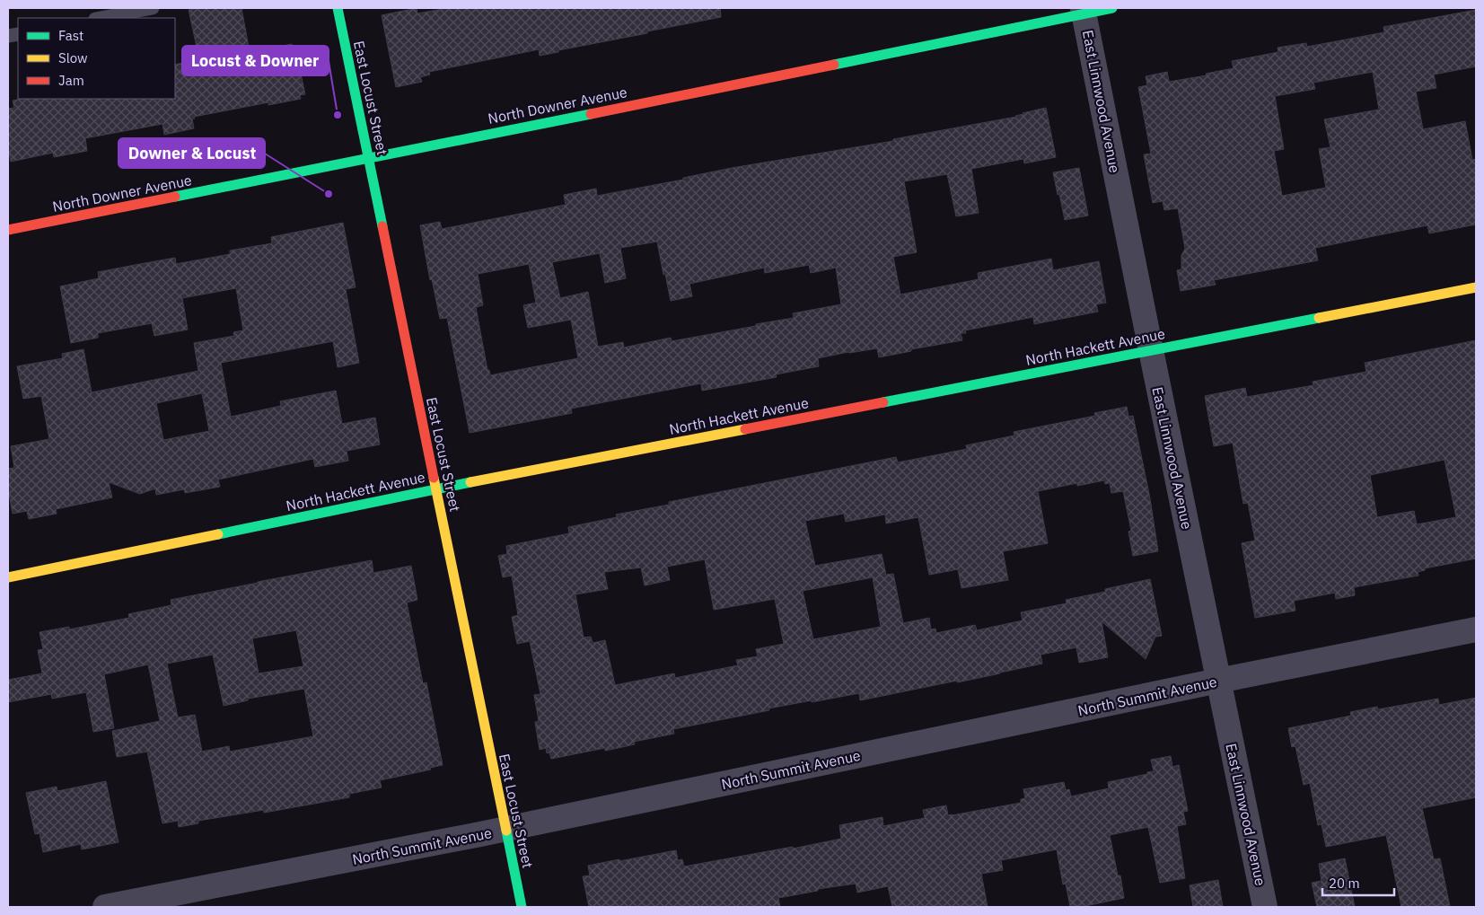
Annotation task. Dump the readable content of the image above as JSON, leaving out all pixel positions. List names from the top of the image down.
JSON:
{
  "streets": {
    "street": [
      "East Locust Street",
      "East Linnwood Avenue",
      "North Downer Avenue",
      "North Hackett Avenue",
      "North Summit Avenue"
    ]
  },
  "crossings": [
    ["East Locust Street", "North Downer Avenue"],
    ["East Locust Street", "North Hackett Avenue"],
    ["East Locust Street", "North Summit Avenue"],
    ["East Linnwood Avenue", "North Downer Avenue"],
    ["East Linnwood Avenue", "North Hackett Avenue"],
    ["East Linnwood Avenue", "North Summit Avenue"]
  ],
  "places": ["Locust & Downer", "Downer & Locust"],
  "legend": ["Fast", "Slow", "Jam"],
  "scale_bar": "20 m"
}
